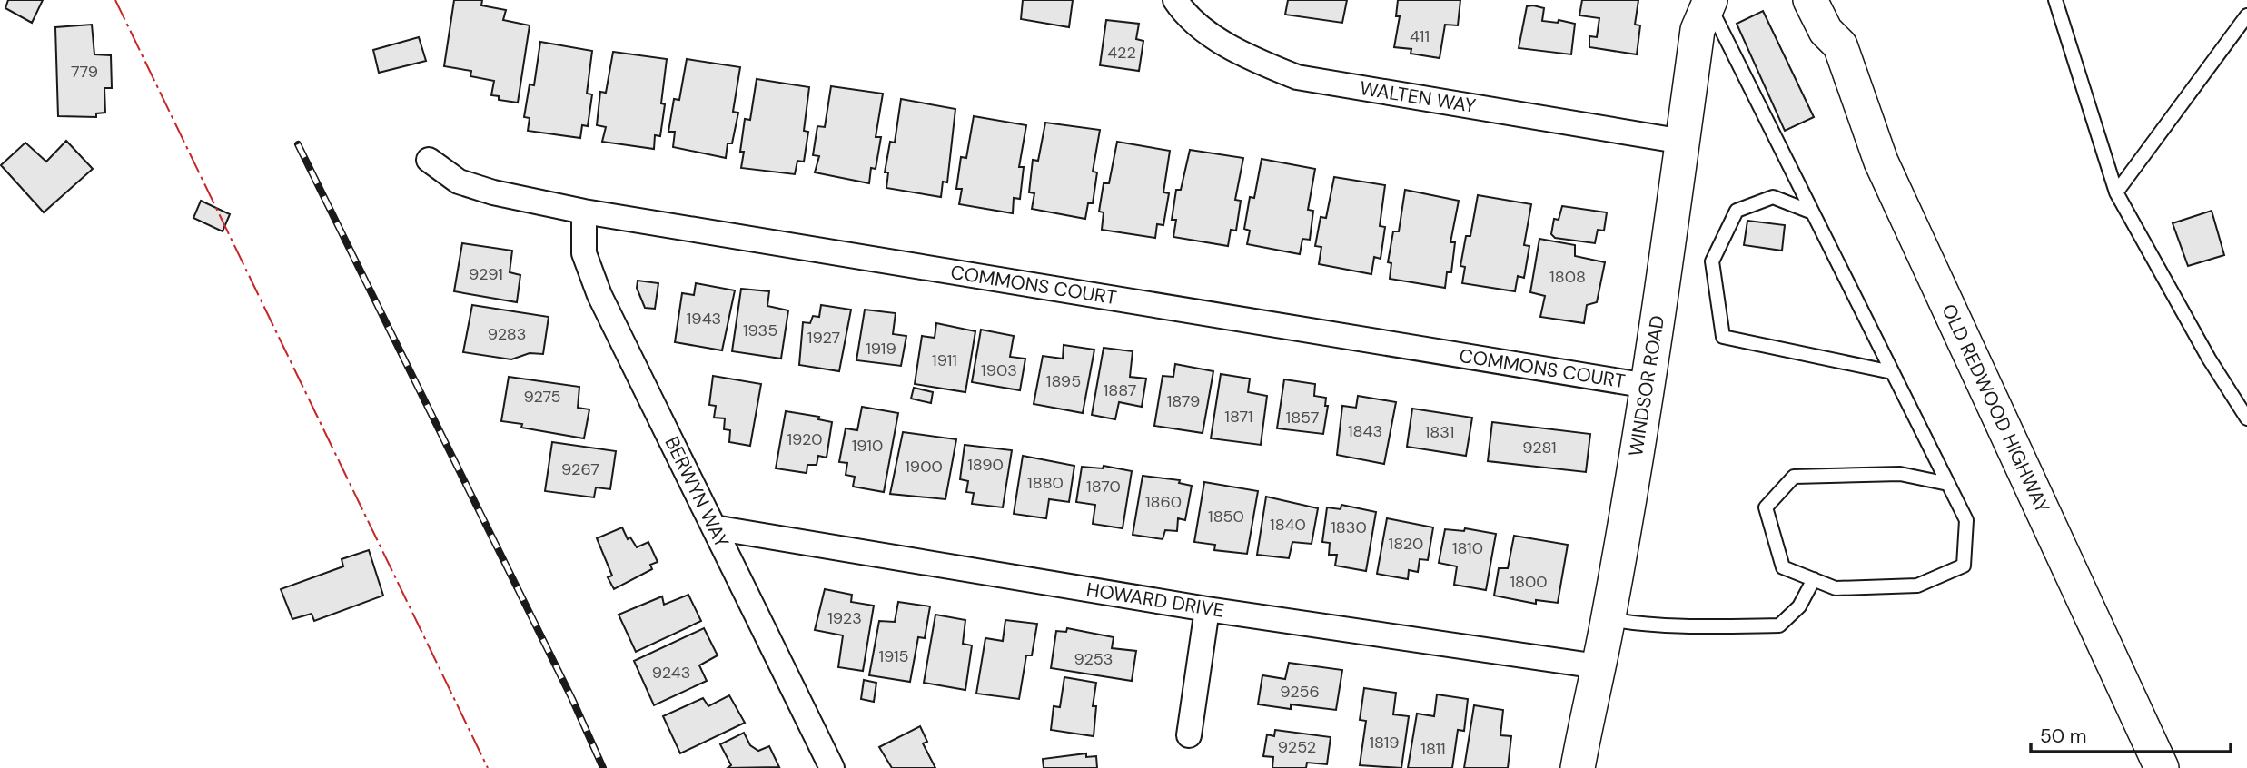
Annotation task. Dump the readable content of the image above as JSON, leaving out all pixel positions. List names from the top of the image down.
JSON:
{
  "streets": {
    "main road": ["WINDSOR ROAD", "OLD REDWOOD HIGHWAY"],
    "street": [
      "WALTEN WAY",
      "COMMONS COURT",
      "BERWYN WAY",
      "HOWARD DRIVE"
    ]
  },
  "crossings": [
    ["WALTEN WAY", "WINDSOR ROAD"],
    ["COMMONS COURT", "WINDSOR ROAD"],
    ["COMMONS COURT", "BERWYN WAY"],
    ["WINDSOR ROAD", "HOWARD DRIVE"],
    ["BERWYN WAY", "HOWARD DRIVE"]
  ],
  "house_numbers": [
    "411",
    "422",
    "779",
    "9291",
    "1808",
    "1943",
    "1935",
    "9283",
    "1927",
    "1919",
    "1911",
    "1903",
    "1895",
    "1887",
    "9275",
    "1879",
    "1871",
    "1857",
    "1843",
    "1831",
    "1920",
    "1910",
    "9281",
    "1890",
    "1900",
    "9267",
    "1880",
    "1870",
    "1860",
    "1850",
    "1840",
    "1830",
    "1820",
    "1810",
    "1800",
    "1923",
    "1915",
    "9253",
    "9243",
    "9256",
    "1819",
    "9252",
    "1811"
  ],
  "scale_bar": "50 m"
}
